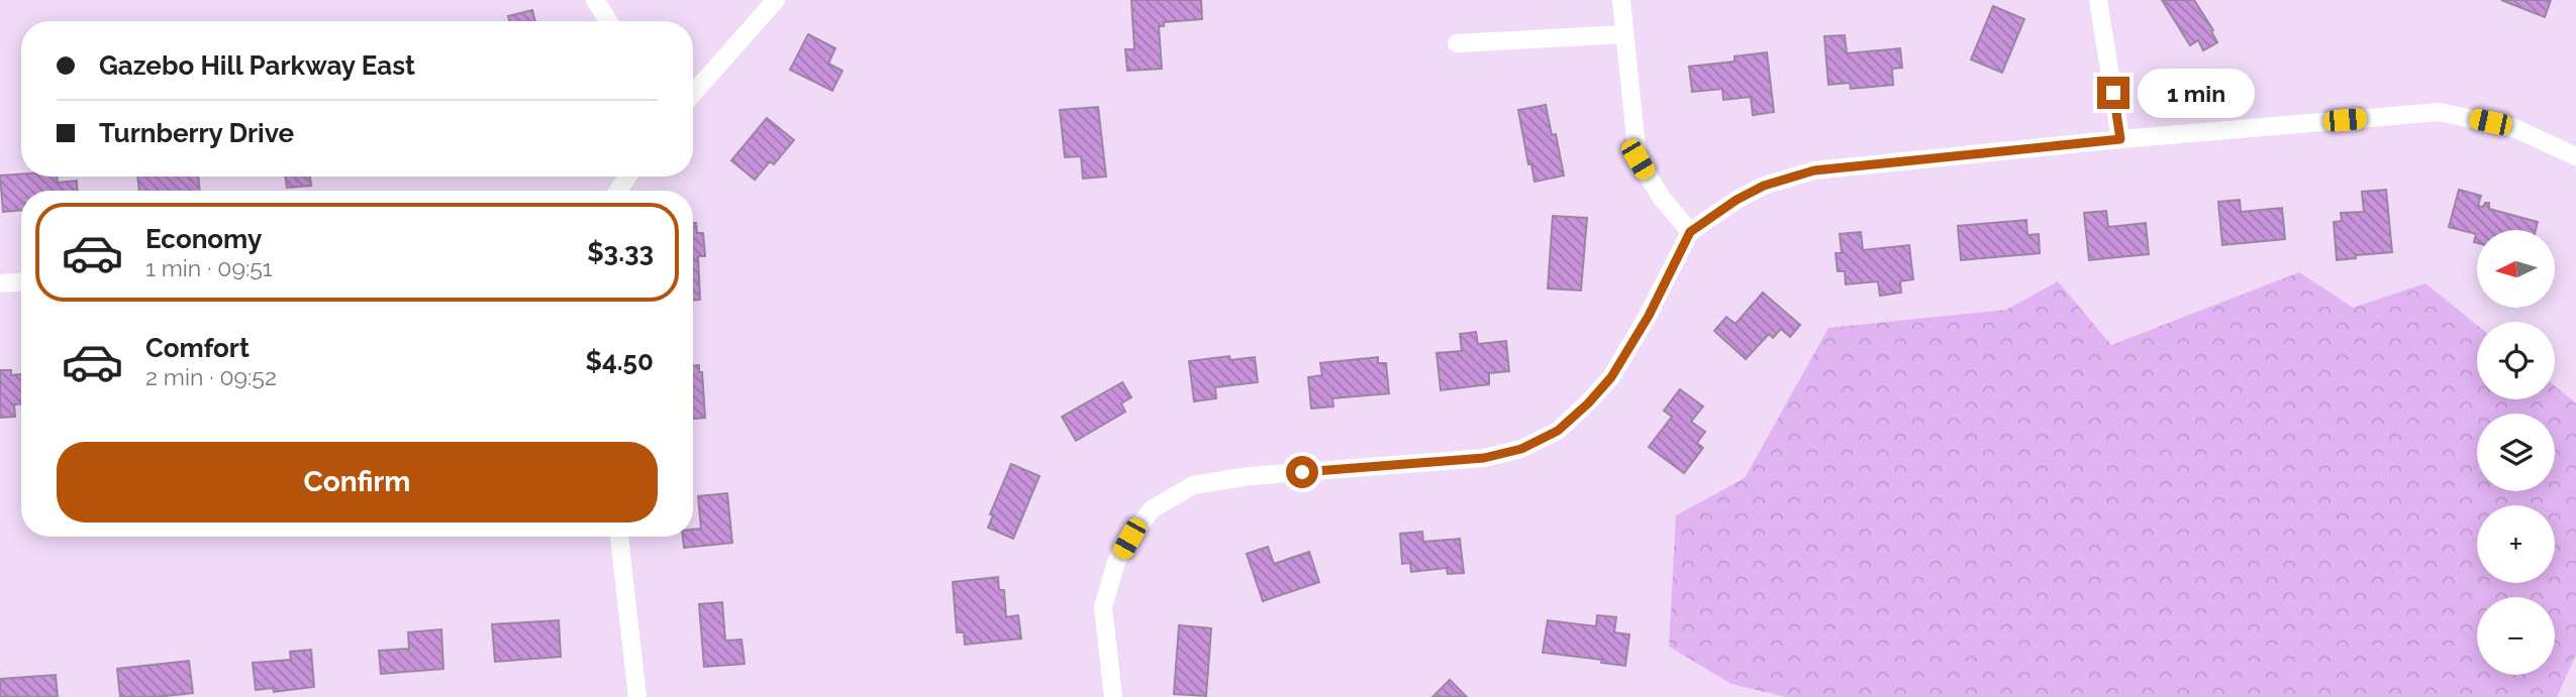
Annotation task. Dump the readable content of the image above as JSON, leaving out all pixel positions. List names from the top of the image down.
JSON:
{
  "north": "left",
  "page": {
    "banner": ["Gazebo Hill Parkway East", "Turnberry Drive"],
    "bubble": "1 min",
    "list": [
      {
        "name": "Economy",
        "note": "1 min · 09:51",
        "value": "$3.33"
      },
      {
        "name": "Comfort",
        "note": "2 min · 09:52",
        "value": "$4.50"
      }
    ],
    "map_buttons": ["+", "−"],
    "buttons": "Confirm"
  }
}
